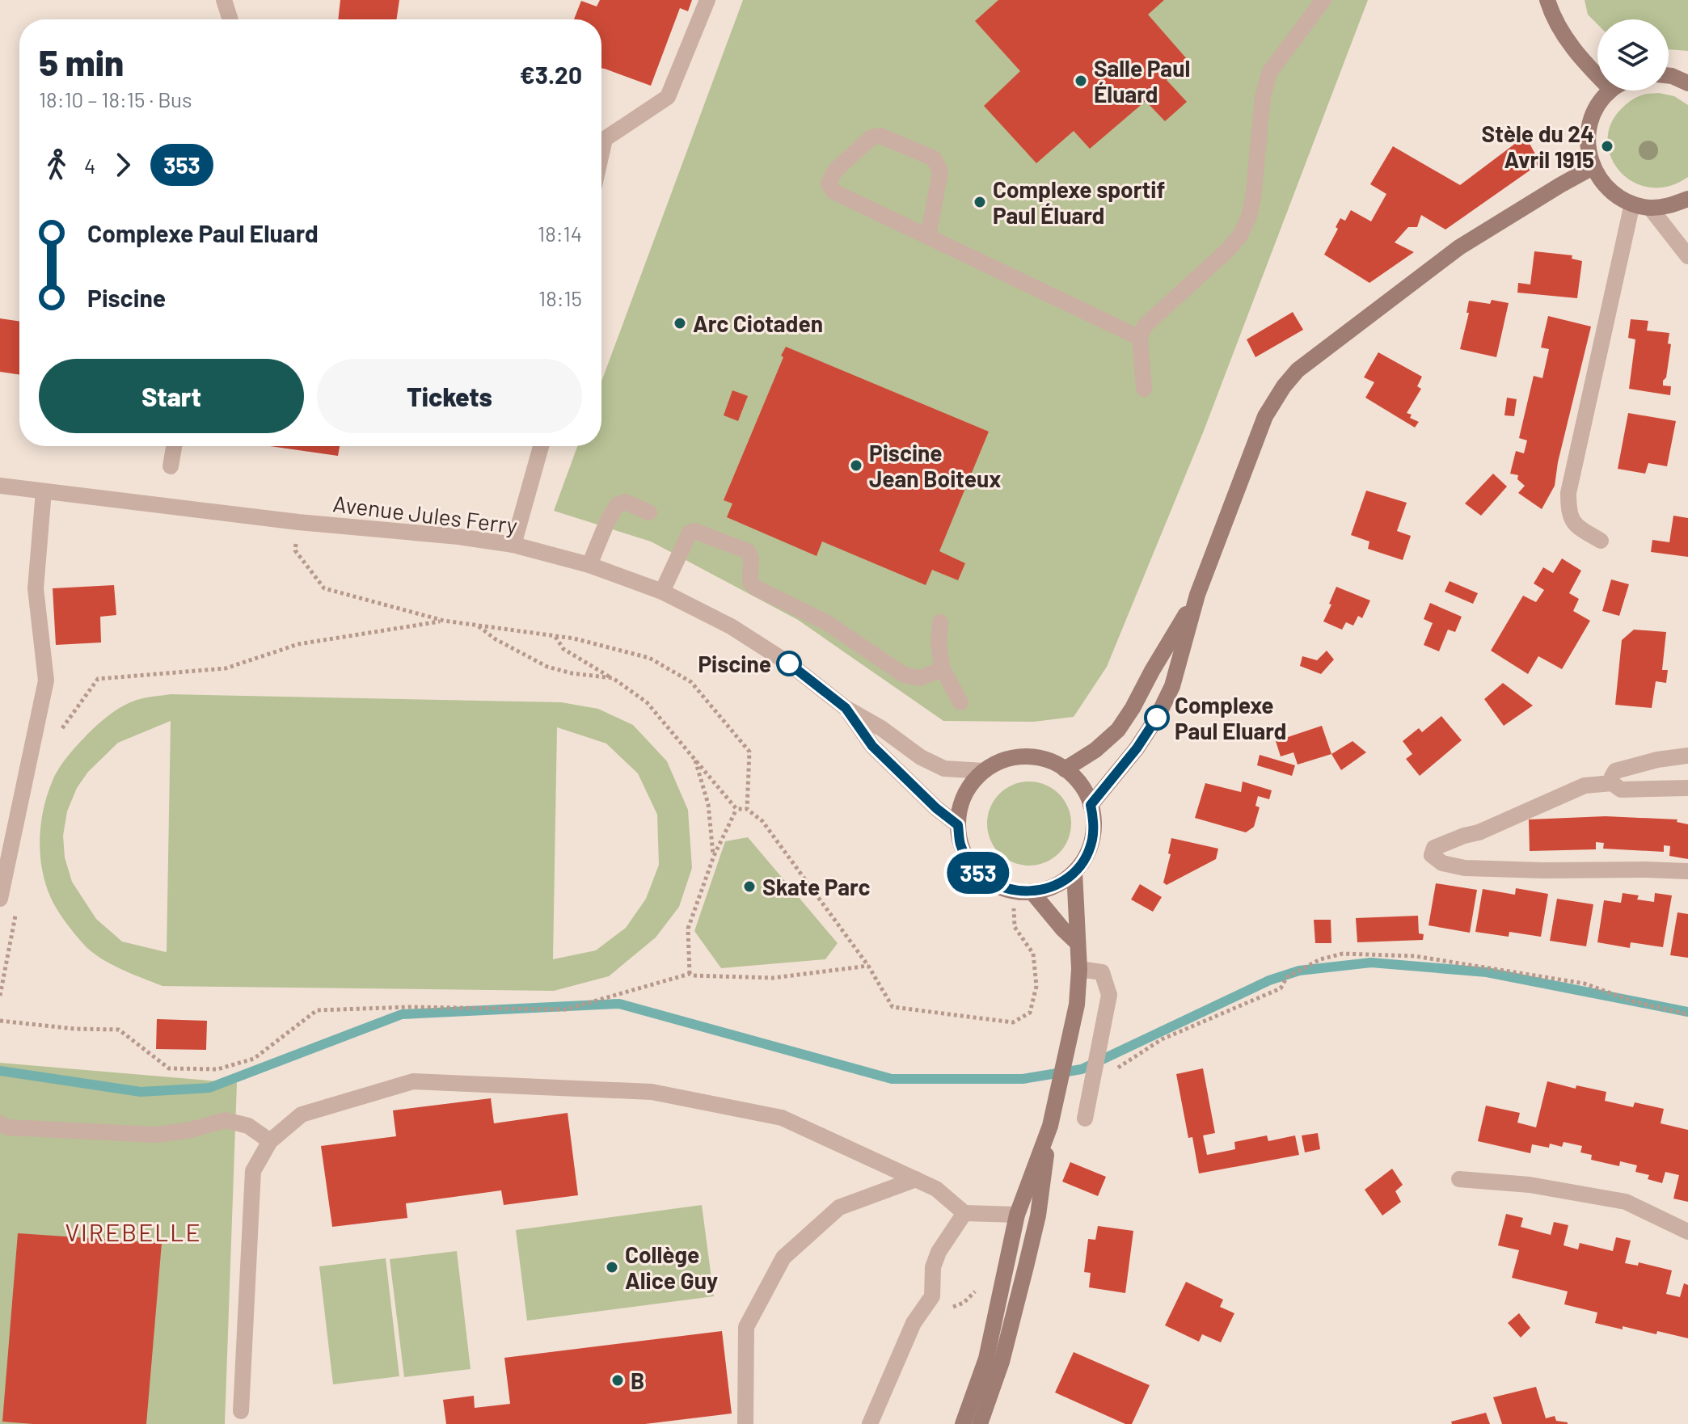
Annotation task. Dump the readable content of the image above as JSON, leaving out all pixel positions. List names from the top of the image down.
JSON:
{
  "streets": {
    "street": ["Avenue Jules Ferry"]
  },
  "districts": ["VIREBELLE"],
  "places": [
    "Salle Paul Éluard",
    "Stèle du 24 Avril 1915",
    "Complexe sportif Paul Éluard",
    "Arc Ciotaden",
    "Piscine Jean Boiteux",
    "Piscine",
    "Complexe Paul Eluard",
    "Skate Parc",
    "Collège Alice Guy",
    "B"
  ],
  "lines": ["bus line 353"],
  "page": {
    "on_map": "353",
    "heading": ["5 min", "18:10 – 18:15 · Bus", "€3.20"],
    "legs": ["4", "353"],
    "list": [
      {
        "name": "Complexe Paul Eluard",
        "value": "18:14"
      },
      {
        "name": "Piscine",
        "value": "18:15"
      }
    ],
    "buttons": ["Start", "Tickets"]
  }
}
